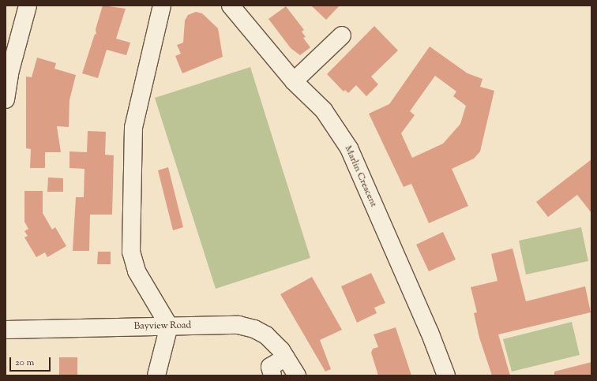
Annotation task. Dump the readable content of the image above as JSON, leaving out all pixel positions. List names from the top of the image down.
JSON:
{
  "streets": {
    "street": ["Marlin Crescent", "Bayview Road"]
  },
  "scale_bar": "20 m"
}
